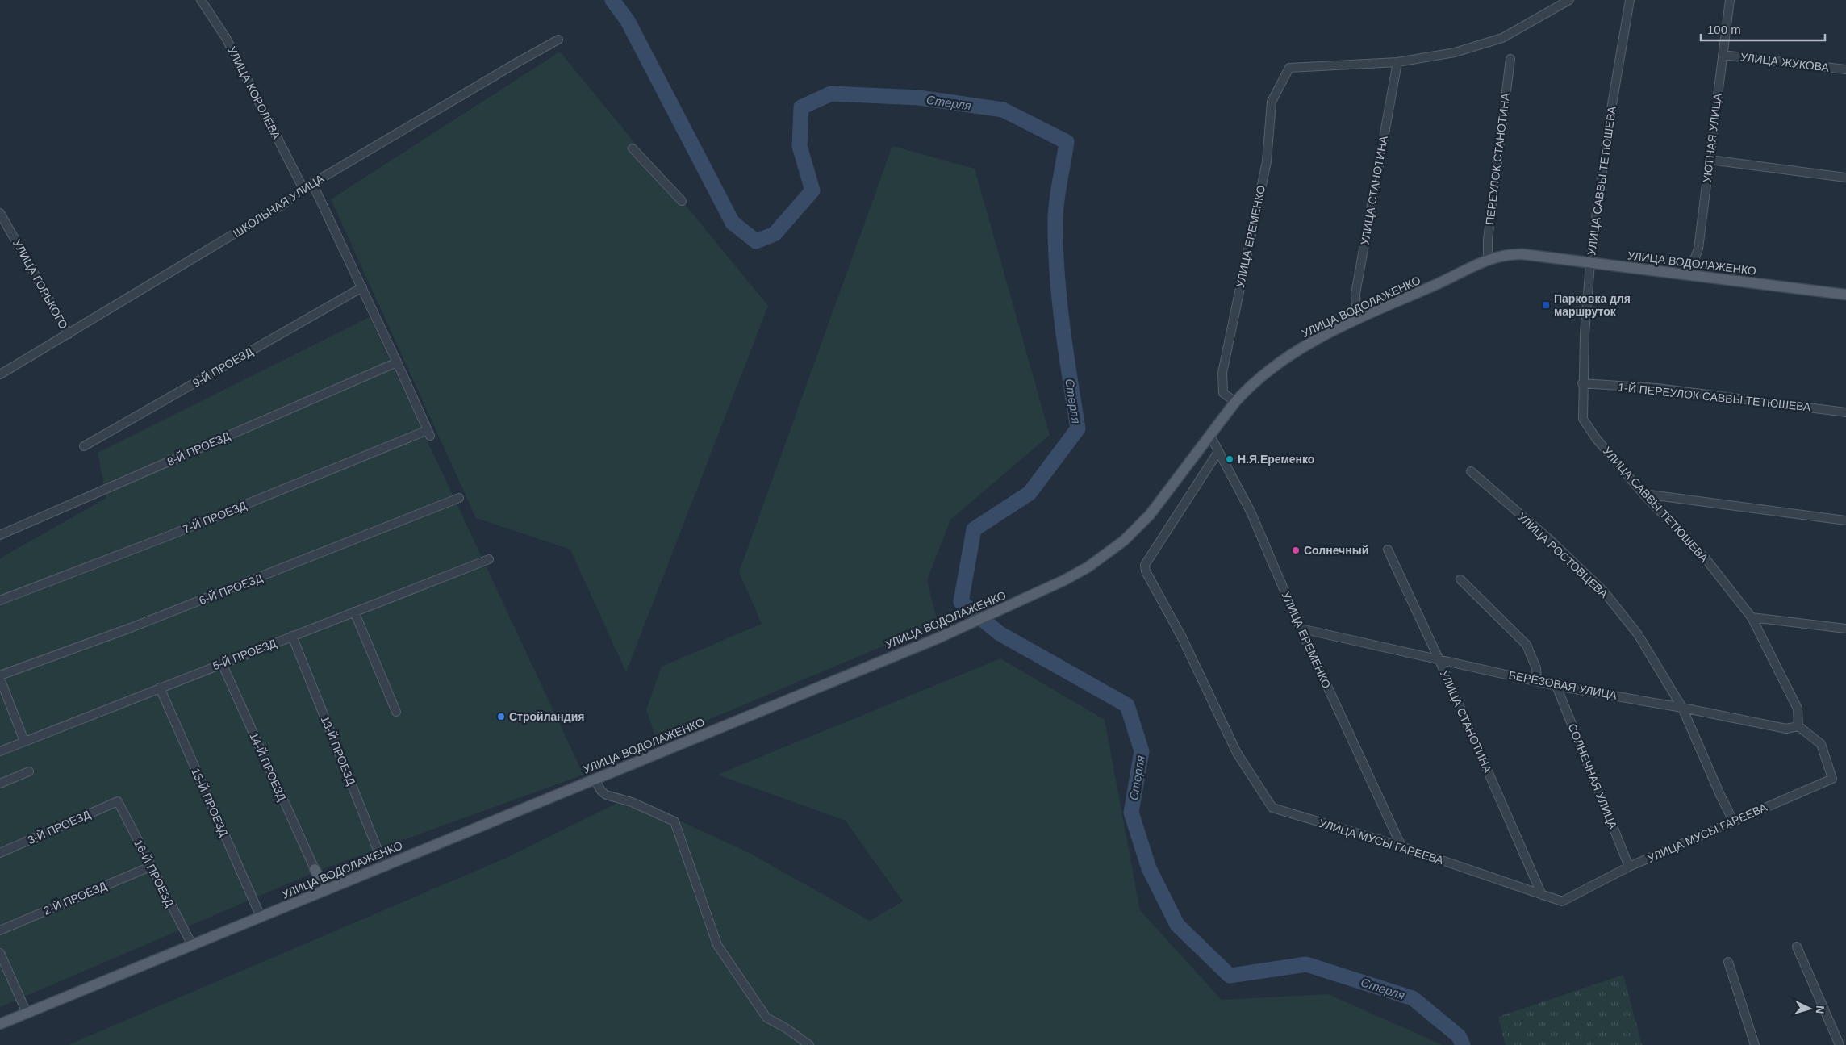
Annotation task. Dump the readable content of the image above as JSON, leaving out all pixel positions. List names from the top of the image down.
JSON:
{
  "streets": {
    "main road": ["УЛИЦА ВОДОЛАЖЕНКО"],
    "street": [
      "УЛИЦА ЖУКОВА",
      "УЛИЦА КОРОЛЁВА",
      "УЮТНАЯ УЛИЦА",
      "ПЕРЕУЛОК СТАНОТИНА",
      "УЛИЦА САВВЫ ТЕТЮШЕВА",
      "УЛИЦА СТАНОТИНА",
      "ШКОЛЬНАЯ УЛИЦА",
      "УЛИЦА ЕРЕМЕНКО",
      "УЛИЦА ГОРЬКОГО",
      "9-Й ПРОЕЗД",
      "1-Й ПЕРЕУЛОК САВВЫ ТЕТЮШЕВА",
      "8-Й ПРОЕЗД",
      "7-Й ПРОЕЗД",
      "УЛИЦА РОСТОВЦЕВА",
      "6-Й ПРОЕЗД",
      "5-Й ПРОЕЗД",
      "БЕРЁЗОВАЯ УЛИЦА",
      "13-Й ПРОЕЗД",
      "14-Й ПРОЕЗД",
      "СОЛНЕЧНАЯ УЛИЦА",
      "15-Й ПРОЕЗД",
      "3-Й ПРОЕЗД",
      "УЛИЦА МУСЫ ГАРЕЕВА",
      "16-Й ПРОЕЗД",
      "2-Й ПРОЕЗД"
    ]
  },
  "crossings": [
    ["УЛИЦА ЖУКОВА", "УЮТНАЯ УЛИЦА"],
    ["УЛИЦА КОРОЛЁВА", "ШКОЛЬНАЯ УЛИЦА"],
    ["УЮТНАЯ УЛИЦА", "УЛИЦА ВОДОЛАЖЕНКО"],
    ["ПЕРЕУЛОК СТАНОТИНА", "УЛИЦА ВОДОЛАЖЕНКО"],
    ["УЛИЦА САВВЫ ТЕТЮШЕВА", "УЛИЦА ВОДОЛАЖЕНКО"],
    ["УЛИЦА САВВЫ ТЕТЮШЕВА", "1-Й ПЕРЕУЛОК САВВЫ ТЕТЮШЕВА"],
    ["УЛИЦА САВВЫ ТЕТЮШЕВА", "БЕРЁЗОВАЯ УЛИЦА"],
    ["УЛИЦА САВВЫ ТЕТЮШЕВА", "УЛИЦА МУСЫ ГАРЕЕВА"],
    ["УЛИЦА СТАНОТИНА", "УЛИЦА ЕРЕМЕНКО"],
    ["УЛИЦА СТАНОТИНА", "УЛИЦА ВОДОЛАЖЕНКО"],
    ["УЛИЦА СТАНОТИНА", "БЕРЁЗОВАЯ УЛИЦА"],
    ["УЛИЦА СТАНОТИНА", "УЛИЦА МУСЫ ГАРЕЕВА"],
    ["ШКОЛЬНАЯ УЛИЦА", "УЛИЦА ГОРЬКОГО"],
    ["УЛИЦА ЕРЕМЕНКО", "УЛИЦА ВОДОЛАЖЕНКО"],
    ["УЛИЦА ЕРЕМЕНКО", "БЕРЁЗОВАЯ УЛИЦА"],
    ["УЛИЦА ЕРЕМЕНКО", "УЛИЦА МУСЫ ГАРЕЕВА"],
    ["УЛИЦА ВОДОЛАЖЕНКО", "13-Й ПРОЕЗД"],
    ["УЛИЦА ВОДОЛАЖЕНКО", "15-Й ПРОЕЗД"],
    ["УЛИЦА ВОДОЛАЖЕНКО", "16-Й ПРОЕЗД"],
    ["8-Й ПРОЕЗД", "7-Й ПРОЕЗД"],
    ["УЛИЦА РОСТОВЦЕВА", "БЕРЁЗОВАЯ УЛИЦА"],
    ["УЛИЦА РОСТОВЦЕВА", "УЛИЦА МУСЫ ГАРЕЕВА"],
    ["5-Й ПРОЕЗД", "13-Й ПРОЕЗД"],
    ["5-Й ПРОЕЗД", "14-Й ПРОЕЗД"],
    ["5-Й ПРОЕЗД", "15-Й ПРОЕЗД"],
    ["БЕРЁЗОВАЯ УЛИЦА", "СОЛНЕЧНАЯ УЛИЦА"],
    ["БЕРЁЗОВАЯ УЛИЦА", "УЛИЦА МУСЫ ГАРЕЕВА"],
    ["СОЛНЕЧНАЯ УЛИЦА", "УЛИЦА МУСЫ ГАРЕЕВА"],
    ["3-Й ПРОЕЗД", "16-Й ПРОЕЗД"],
    ["16-Й ПРОЕЗД", "2-Й ПРОЕЗД"]
  ],
  "water": ["Стерля"],
  "places": {
    "transit": ["Парковка для маршруток"],
    "other": ["Н.Я.Еременко", "Солнечный", "Стройландия"]
  },
  "scale_bar": "100 m",
  "north": "right"
}
